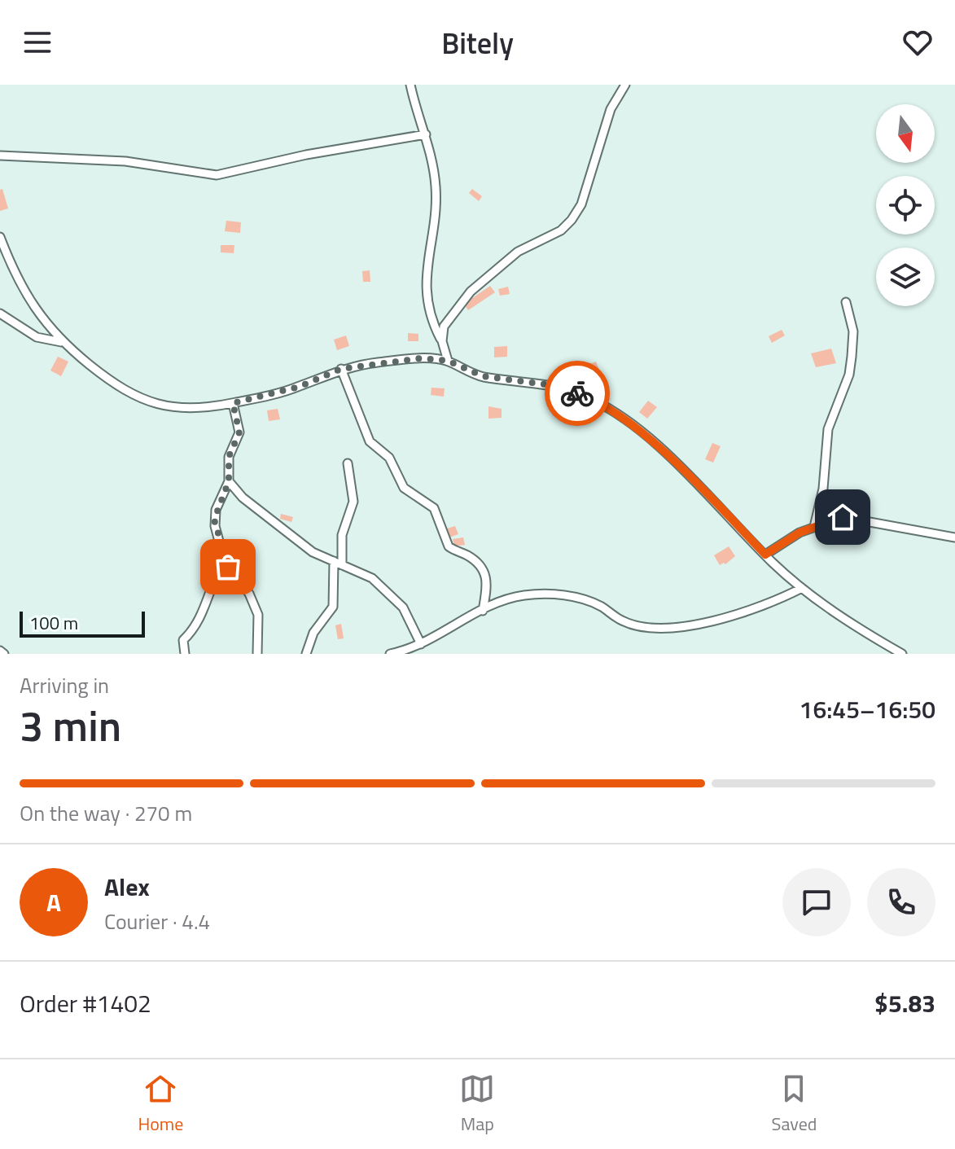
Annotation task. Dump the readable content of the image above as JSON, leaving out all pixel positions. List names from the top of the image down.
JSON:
{
  "scale_bar": "100 m",
  "north": "bottom",
  "page": {
    "header": "Bitely",
    "scale": "100 m",
    "heading": ["3 min", "Arriving in", "16:45–16:50"],
    "panel": [
      "Alex",
      "Courier · 4.4",
      "Order #1402",
      "$5.83"
    ],
    "bar": "On the way · 270 m",
    "round": "A",
    "tabs": ["Home", "Map", "Saved"]
  }
}
